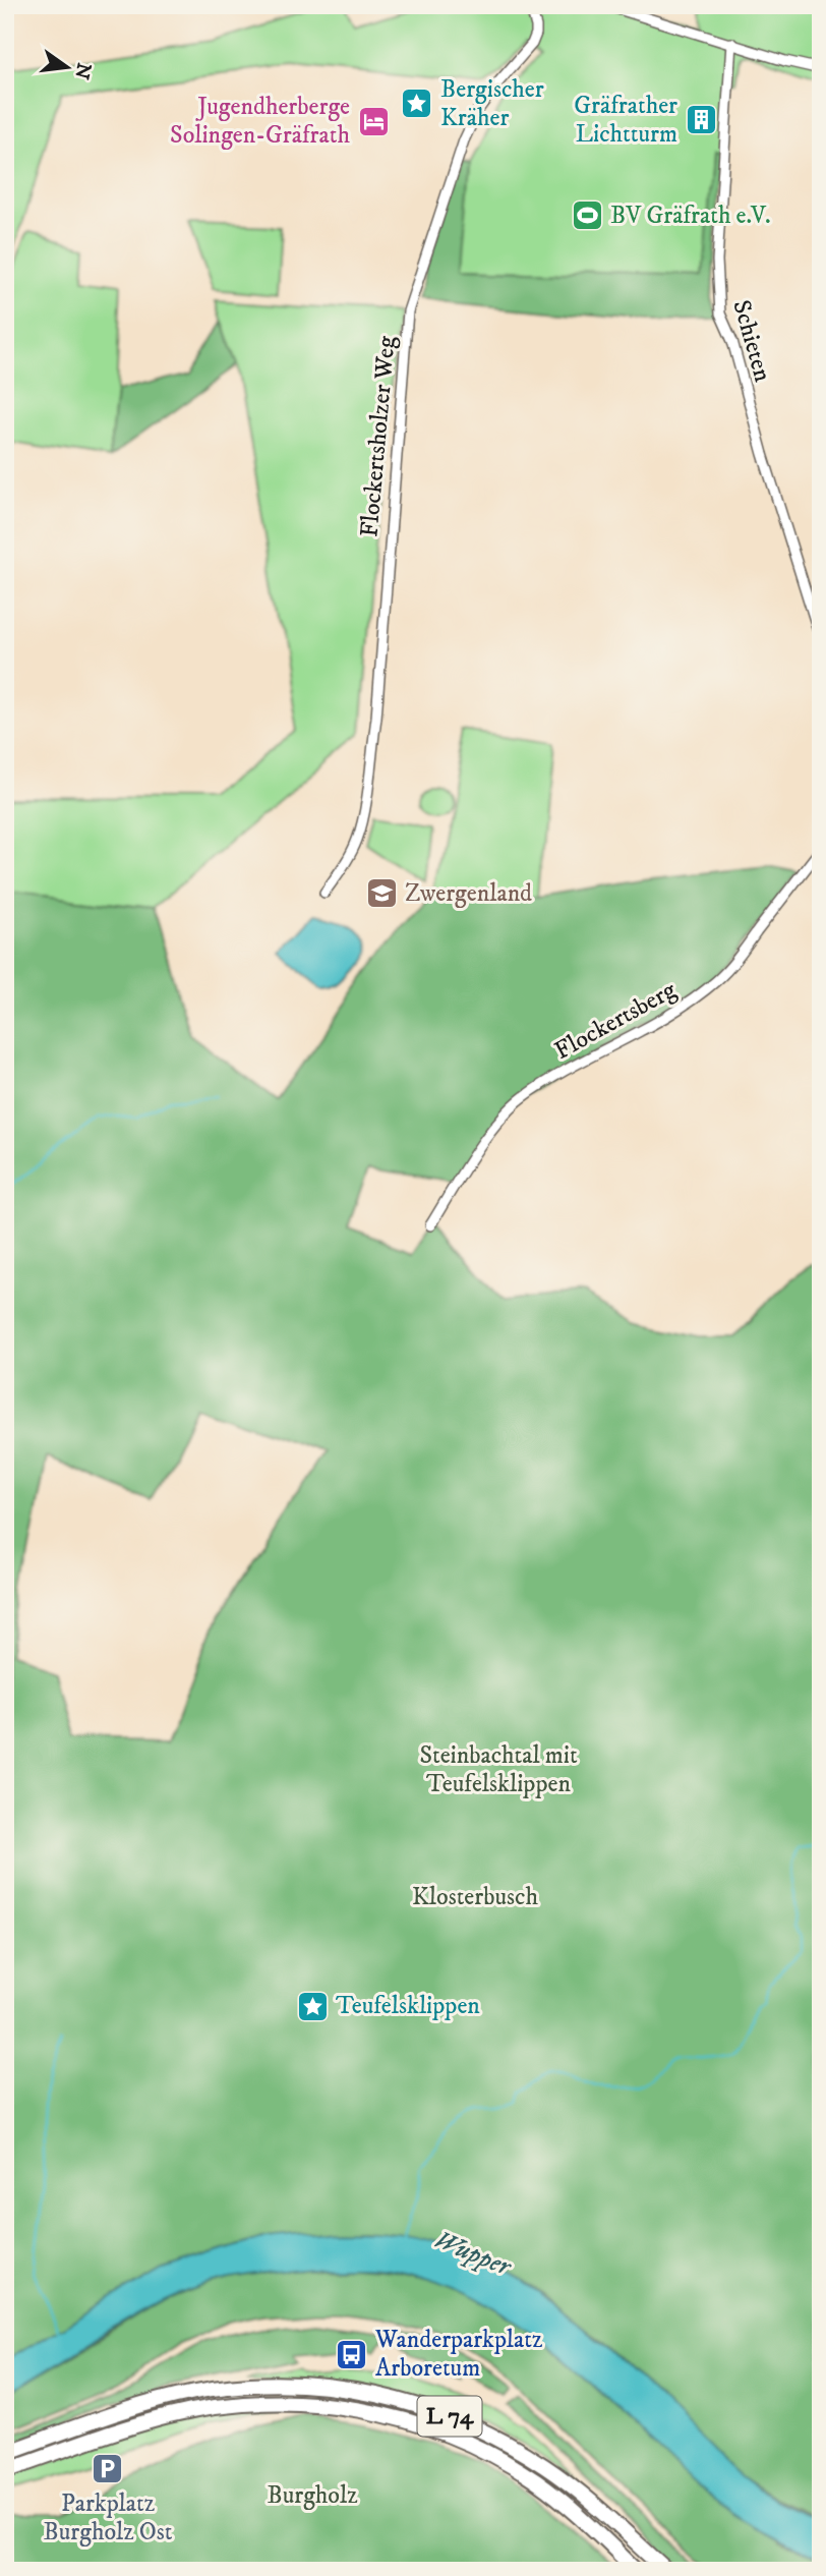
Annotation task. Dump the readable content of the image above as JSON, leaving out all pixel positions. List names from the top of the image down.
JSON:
{
  "streets": {
    "highway": ["L 74"],
    "street": ["Schieten", "Flockertsholzer Weg", "Flockertsberg"]
  },
  "water": ["Wupper"],
  "parks": ["Steinbachtal mit Teufelsklippen", "Klosterbusch", "Burgholz"],
  "places": {
    "place": ["Bergischer Kräher", "Teufelsklippen"],
    "building": ["Gräfrather Lichtturm"],
    "hotel": ["Jugendherberge Solingen-Gräfrath"],
    "sports": ["BV Gräfrath e.V."],
    "school or university": ["Zwergenland"],
    "bus stop": ["Wanderparkplatz Arboretum"],
    "parking": ["Parkplatz Burgholz Ost"]
  },
  "north": "right"
}
